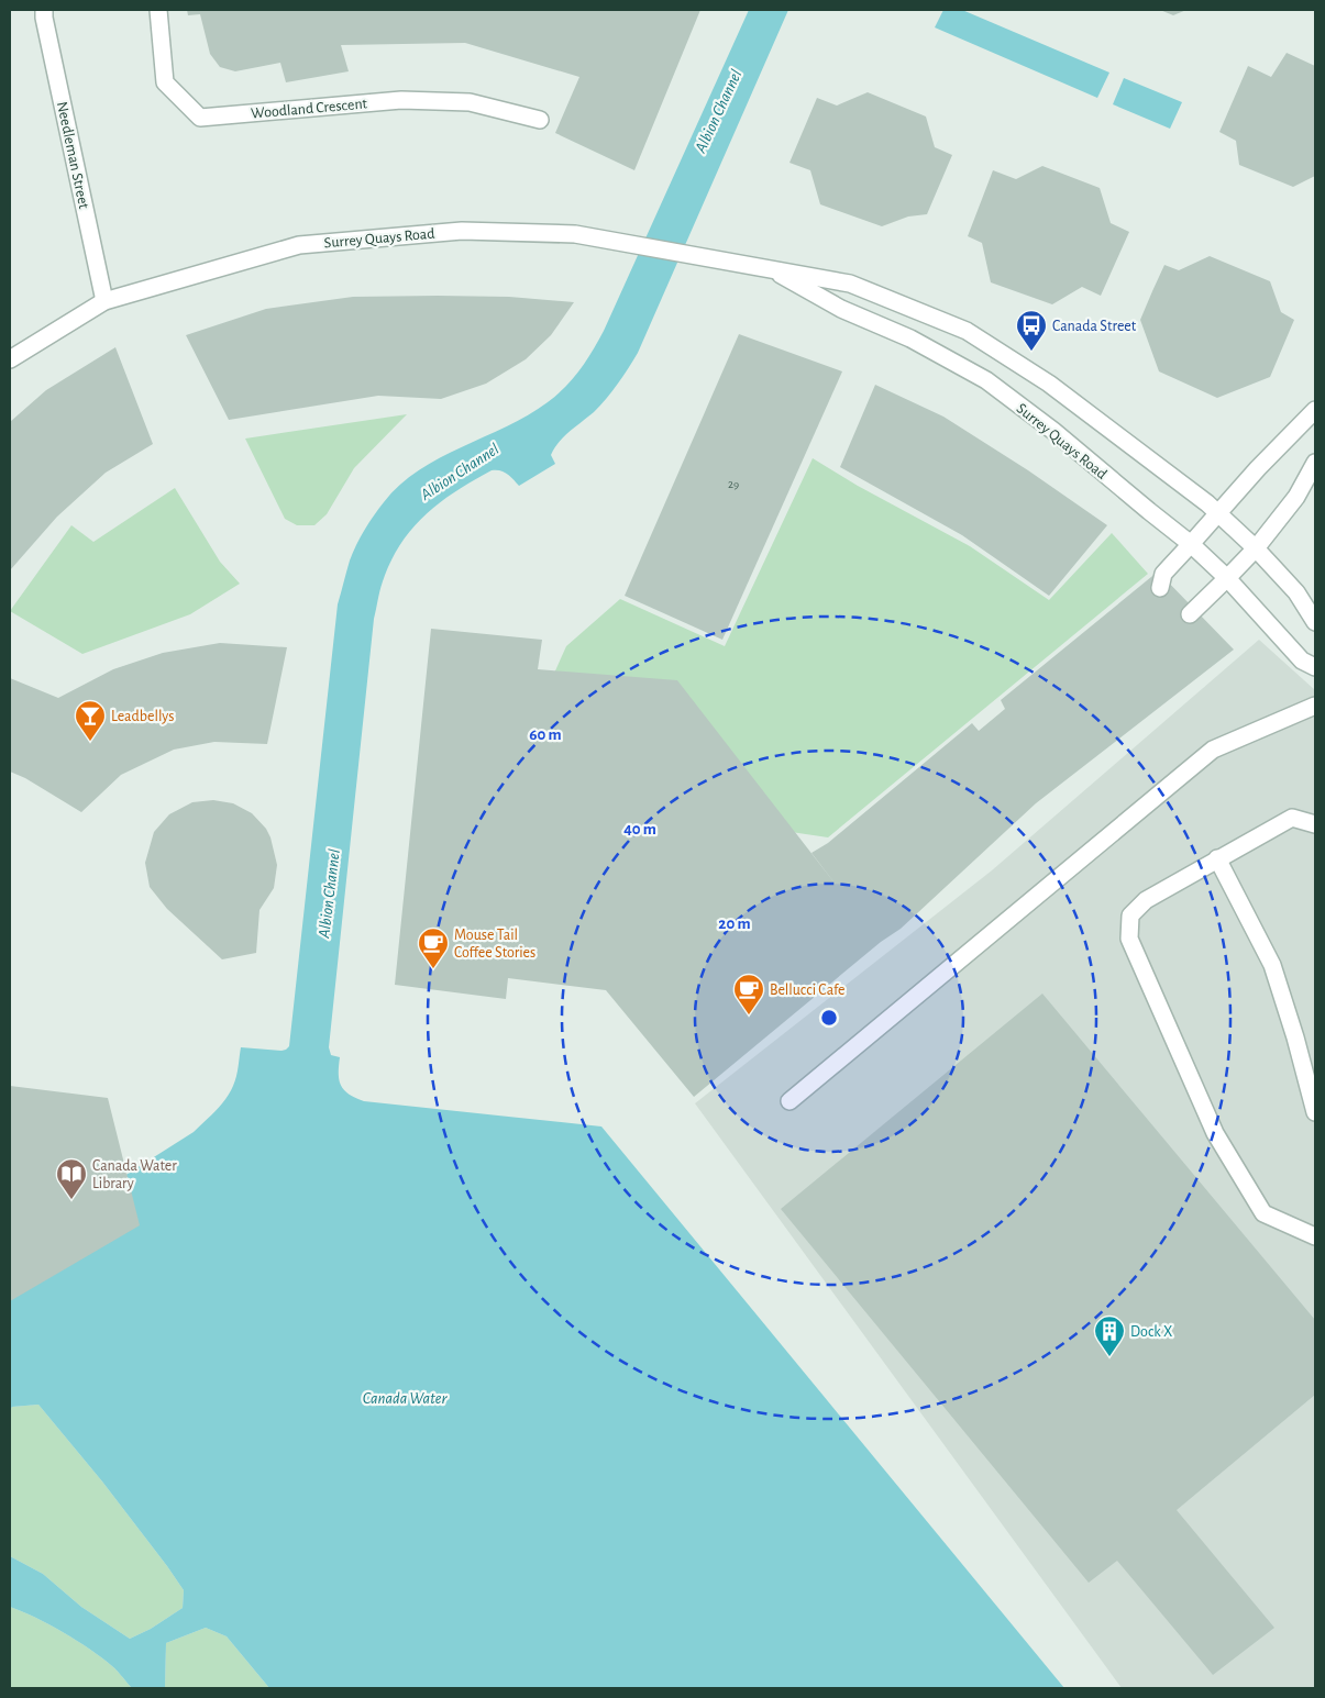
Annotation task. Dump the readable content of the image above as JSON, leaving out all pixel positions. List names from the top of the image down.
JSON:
{
  "streets": {
    "street": ["Woodland Crescent", "Needleman Street", "Surrey Quays Road"]
  },
  "crossings": [
    ["Needleman Street", "Surrey Quays Road"]
  ],
  "water": ["Albion Channel", "Canada Water"],
  "places": {
    "bus stop": ["Canada Street"],
    "bar": ["Leadbellys"],
    "cafe": ["Mouse Tail Coffee Stories", "Bellucci Cafe"],
    "library": ["Canada Water Library"],
    "building": ["Dock X"]
  },
  "house_numbers": ["29"],
  "rings": ["60 m", "40 m", "20 m"]
}
